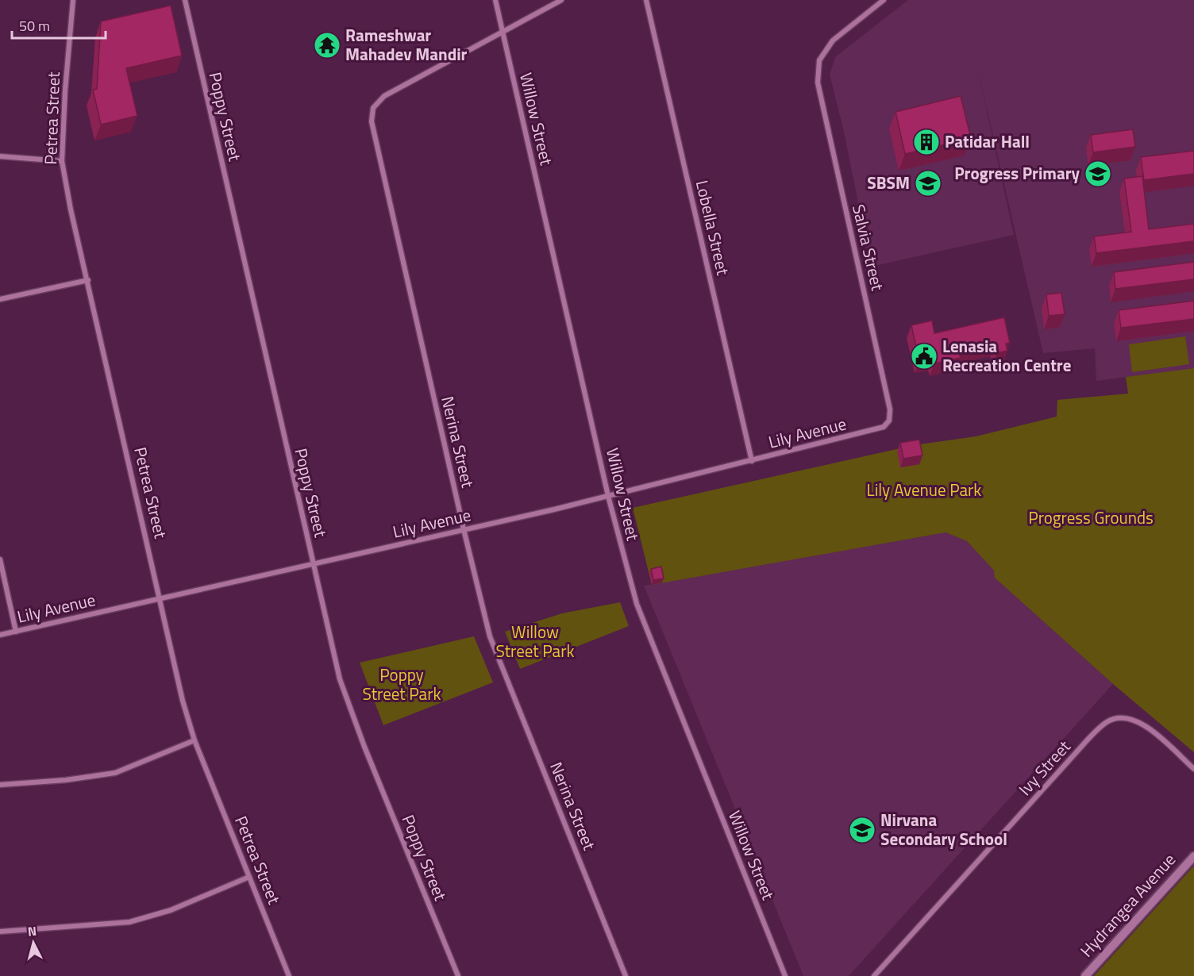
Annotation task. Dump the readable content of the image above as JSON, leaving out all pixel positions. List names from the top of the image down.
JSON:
{
  "streets": {
    "street": [
      "Poppy Street",
      "Petrea Street",
      "Willow Street",
      "Lobella Street",
      "Salvia Street",
      "Lily Avenue",
      "Nerina Street",
      "Ivy Street",
      "Hydrangea Avenue"
    ]
  },
  "crossings": [
    ["Poppy Street", "Lily Avenue"],
    ["Petrea Street", "Lily Avenue"],
    ["Willow Street", "Lily Avenue"],
    ["Willow Street", "Nerina Street"],
    ["Lobella Street", "Lily Avenue"],
    ["Salvia Street", "Lily Avenue"],
    ["Lily Avenue", "Nerina Street"]
  ],
  "parks": [
    "Lily Avenue Park",
    "Progress Grounds",
    "Willow Street Park",
    "Poppy Street Park"
  ],
  "places": {
    "temple": ["Rameshwar Mahadev Mandir"],
    "building": ["Patidar Hall"],
    "school or university": ["Progress Primary", "SBSM", "Nirvana Secondary School"],
    "public building": ["Lenasia Recreation Centre"]
  },
  "scale_bar": "50 m",
  "north": "top"
}
